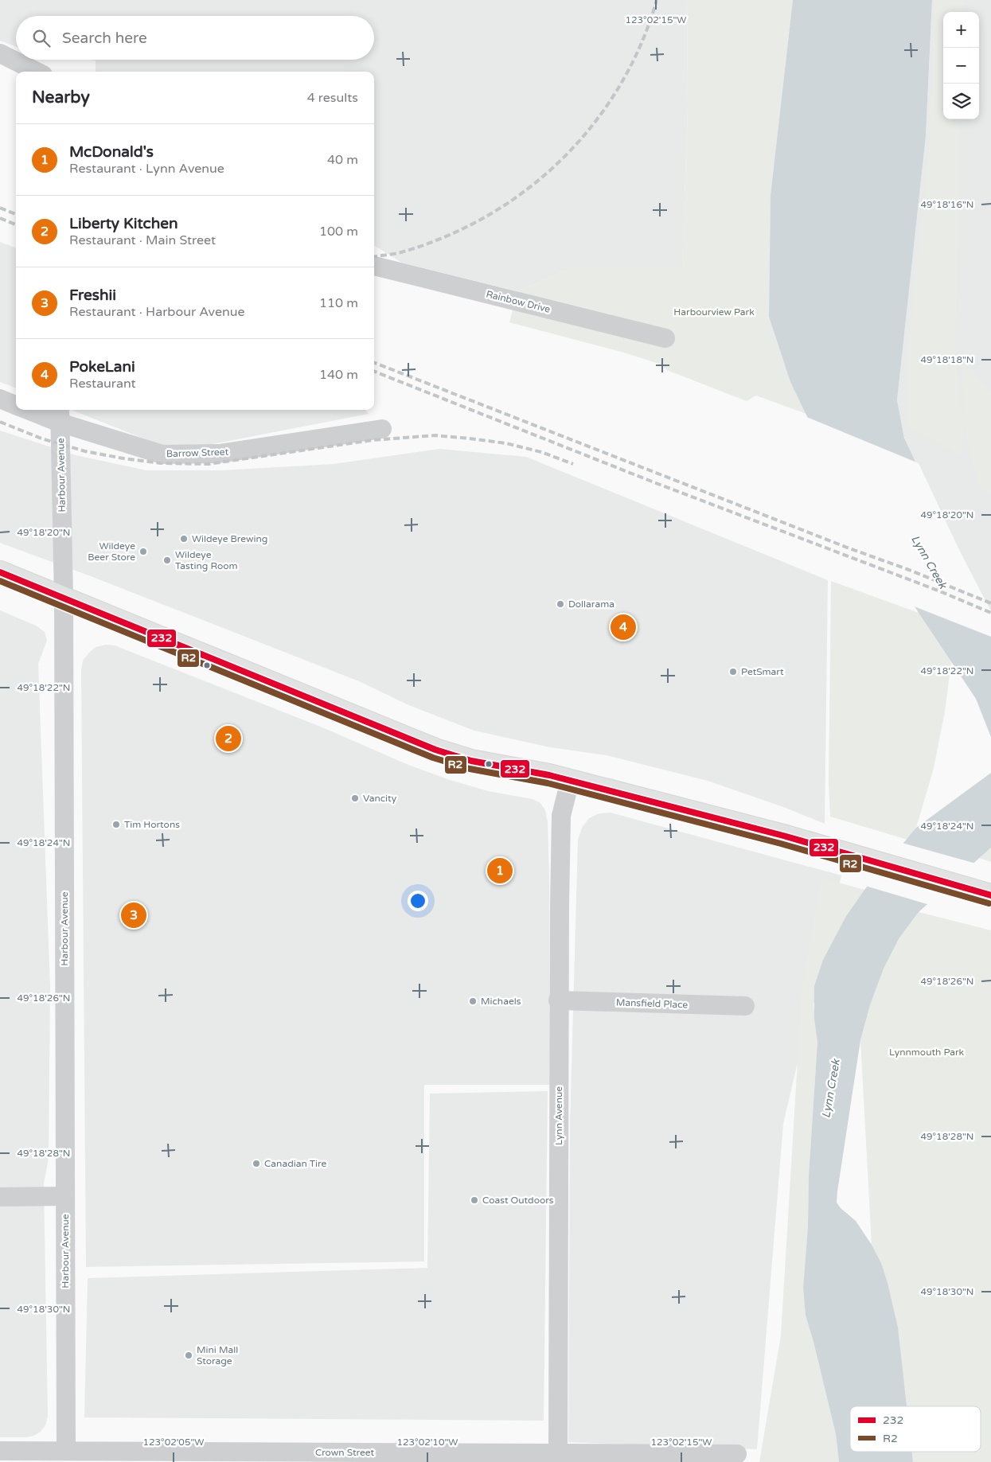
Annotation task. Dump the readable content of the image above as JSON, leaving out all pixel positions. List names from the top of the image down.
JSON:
{
  "streets": {
    "street": [
      "Rainbow Drive",
      "Barrow Street",
      "Harbour Avenue",
      "Mansfield Place",
      "Lynn Avenue",
      "Crown Street"
    ]
  },
  "crossings": [
    ["Barrow Street", "Harbour Avenue"],
    ["Harbour Avenue", "Crown Street"],
    ["Mansfield Place", "Lynn Avenue"],
    ["Lynn Avenue", "Crown Street"]
  ],
  "water": ["Lynn Creek"],
  "parks": ["Harbourview Park", "Lynnmouth Park"],
  "places": [
    "Wildeye Brewing",
    "Wildeye Beer Store",
    "Wildeye Tasting Room",
    "Dollarama",
    "PetSmart",
    "Vancity",
    "Tim Hortons",
    "Michaels",
    "Canadian Tire",
    "Coast Outdoors",
    "Mini Mall Storage"
  ],
  "lines": ["transit line 232", "transit line R2"],
  "legend": ["232", "R2"],
  "page": {
    "map_buttons": ["+", "−"],
    "search": "Search here",
    "heading": ["Nearby", "4 results"],
    "list": [
      {
        "mark": "1",
        "name": "McDonald's",
        "note": "Restaurant · Lynn Avenue",
        "value": "40 m"
      },
      {
        "mark": "2",
        "name": "Liberty Kitchen",
        "note": "Restaurant · Main Street",
        "value": "100 m"
      },
      {
        "mark": "3",
        "name": "Freshii",
        "note": "Restaurant · Harbour Avenue",
        "value": "110 m"
      },
      {
        "mark": "4",
        "name": "PokeLani",
        "note": "Restaurant",
        "value": "140 m"
      }
    ],
    "pins": [
      "4",
      "2",
      "1",
      "3"
    ]
  },
  "coordinates": [
    "123°02'15\"W",
    "49°18'16\"N",
    "49°18'18\"N",
    "49°18'20\"N",
    "49°18'22\"N",
    "49°18'24\"N",
    "49°18'26\"N",
    "49°18'28\"N",
    "49°18'30\"N",
    "123°02'05\"W",
    "123°02'10\"W"
  ]
}
